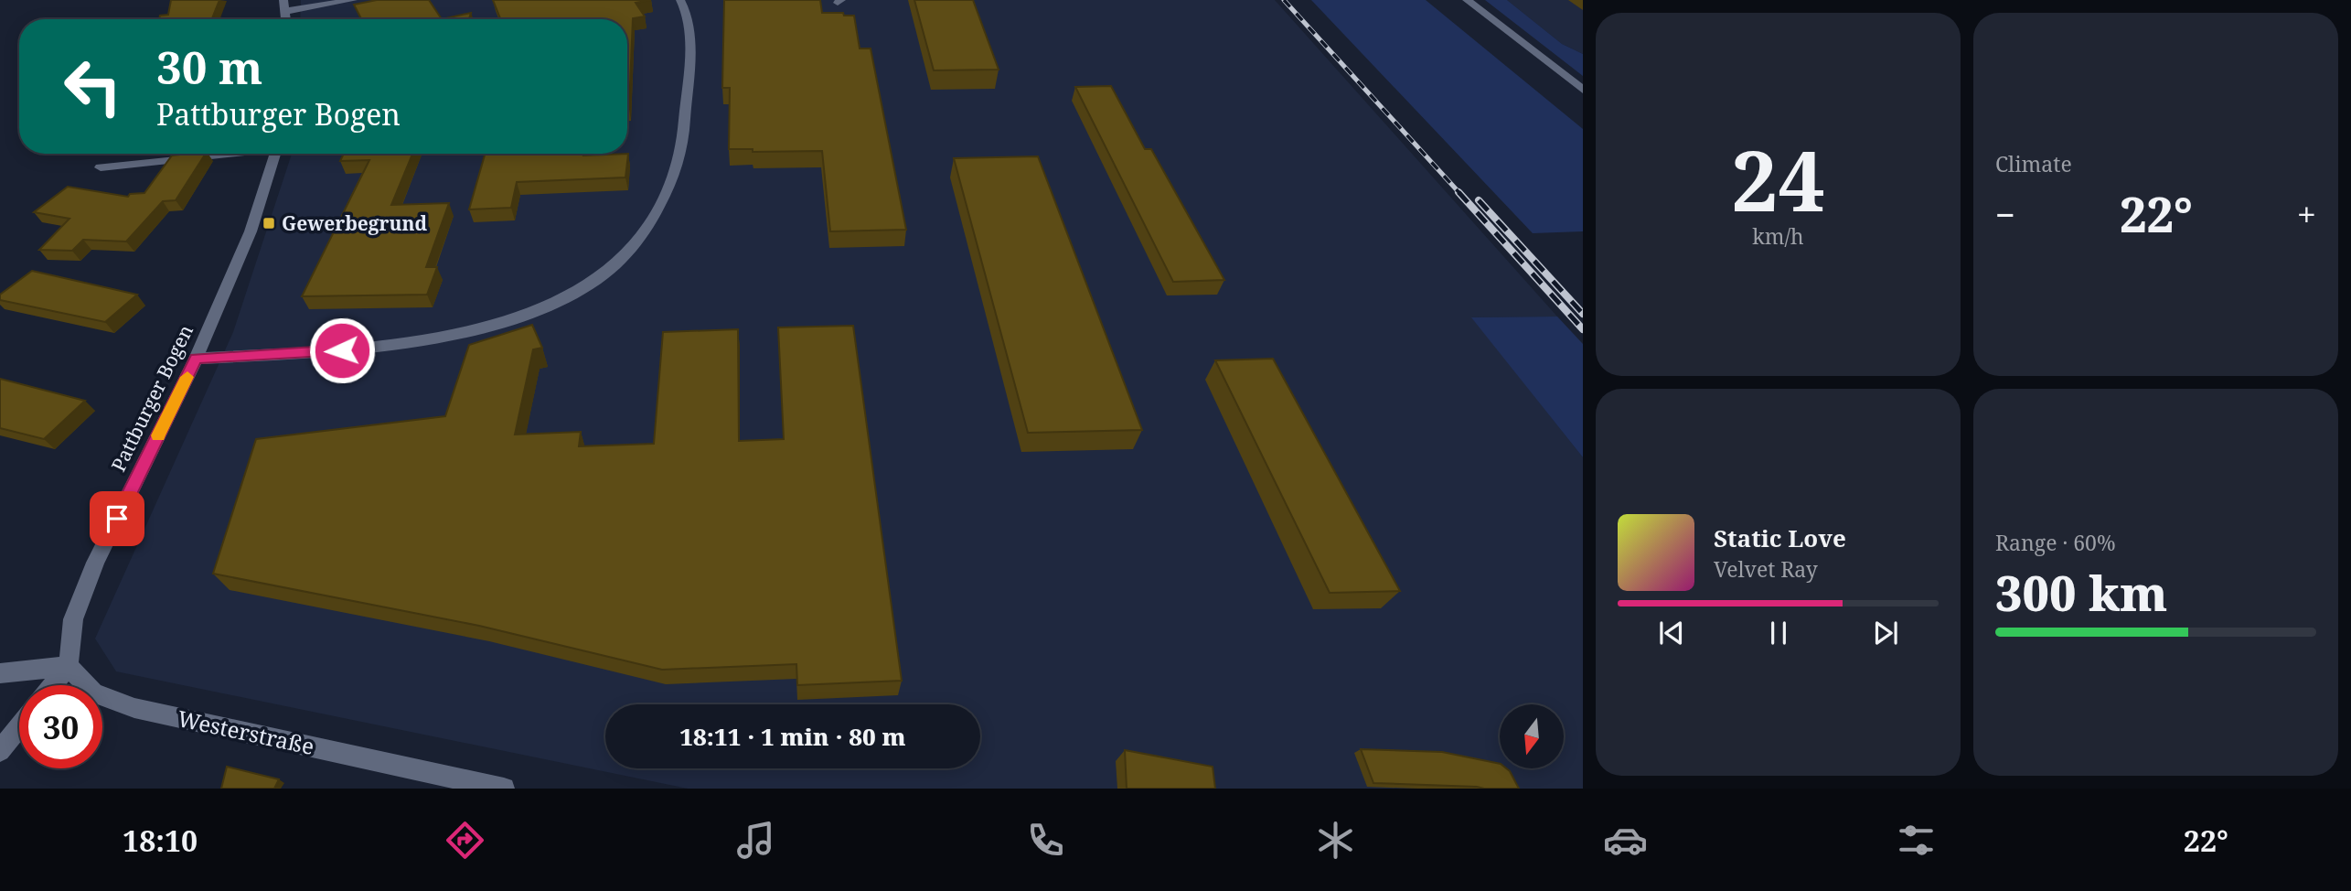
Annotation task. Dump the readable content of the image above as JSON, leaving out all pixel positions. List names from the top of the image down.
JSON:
{
  "streets": {
    "street": ["Pattburger Bogen", "Westerstraße"]
  },
  "crossings": [
    ["Pattburger Bogen", "Westerstraße"]
  ],
  "places": {
    "transit": ["Gewerbegrund"]
  },
  "north": "bottom",
  "page": {
    "tile": [
      ["24", "km/h"],
      "Climate",
      ["Range · 60%", "300 km"]
    ],
    "turn": ["30 m", "Pattburger Bogen"],
    "heat": ["−", "22°", "+"],
    "song": ["Static Love", "Velvet Ray"],
    "limit": "30",
    "trip": "18:11 · 1 min · 80 m",
    "tabs": ["18:10", "22°"]
  }
}
